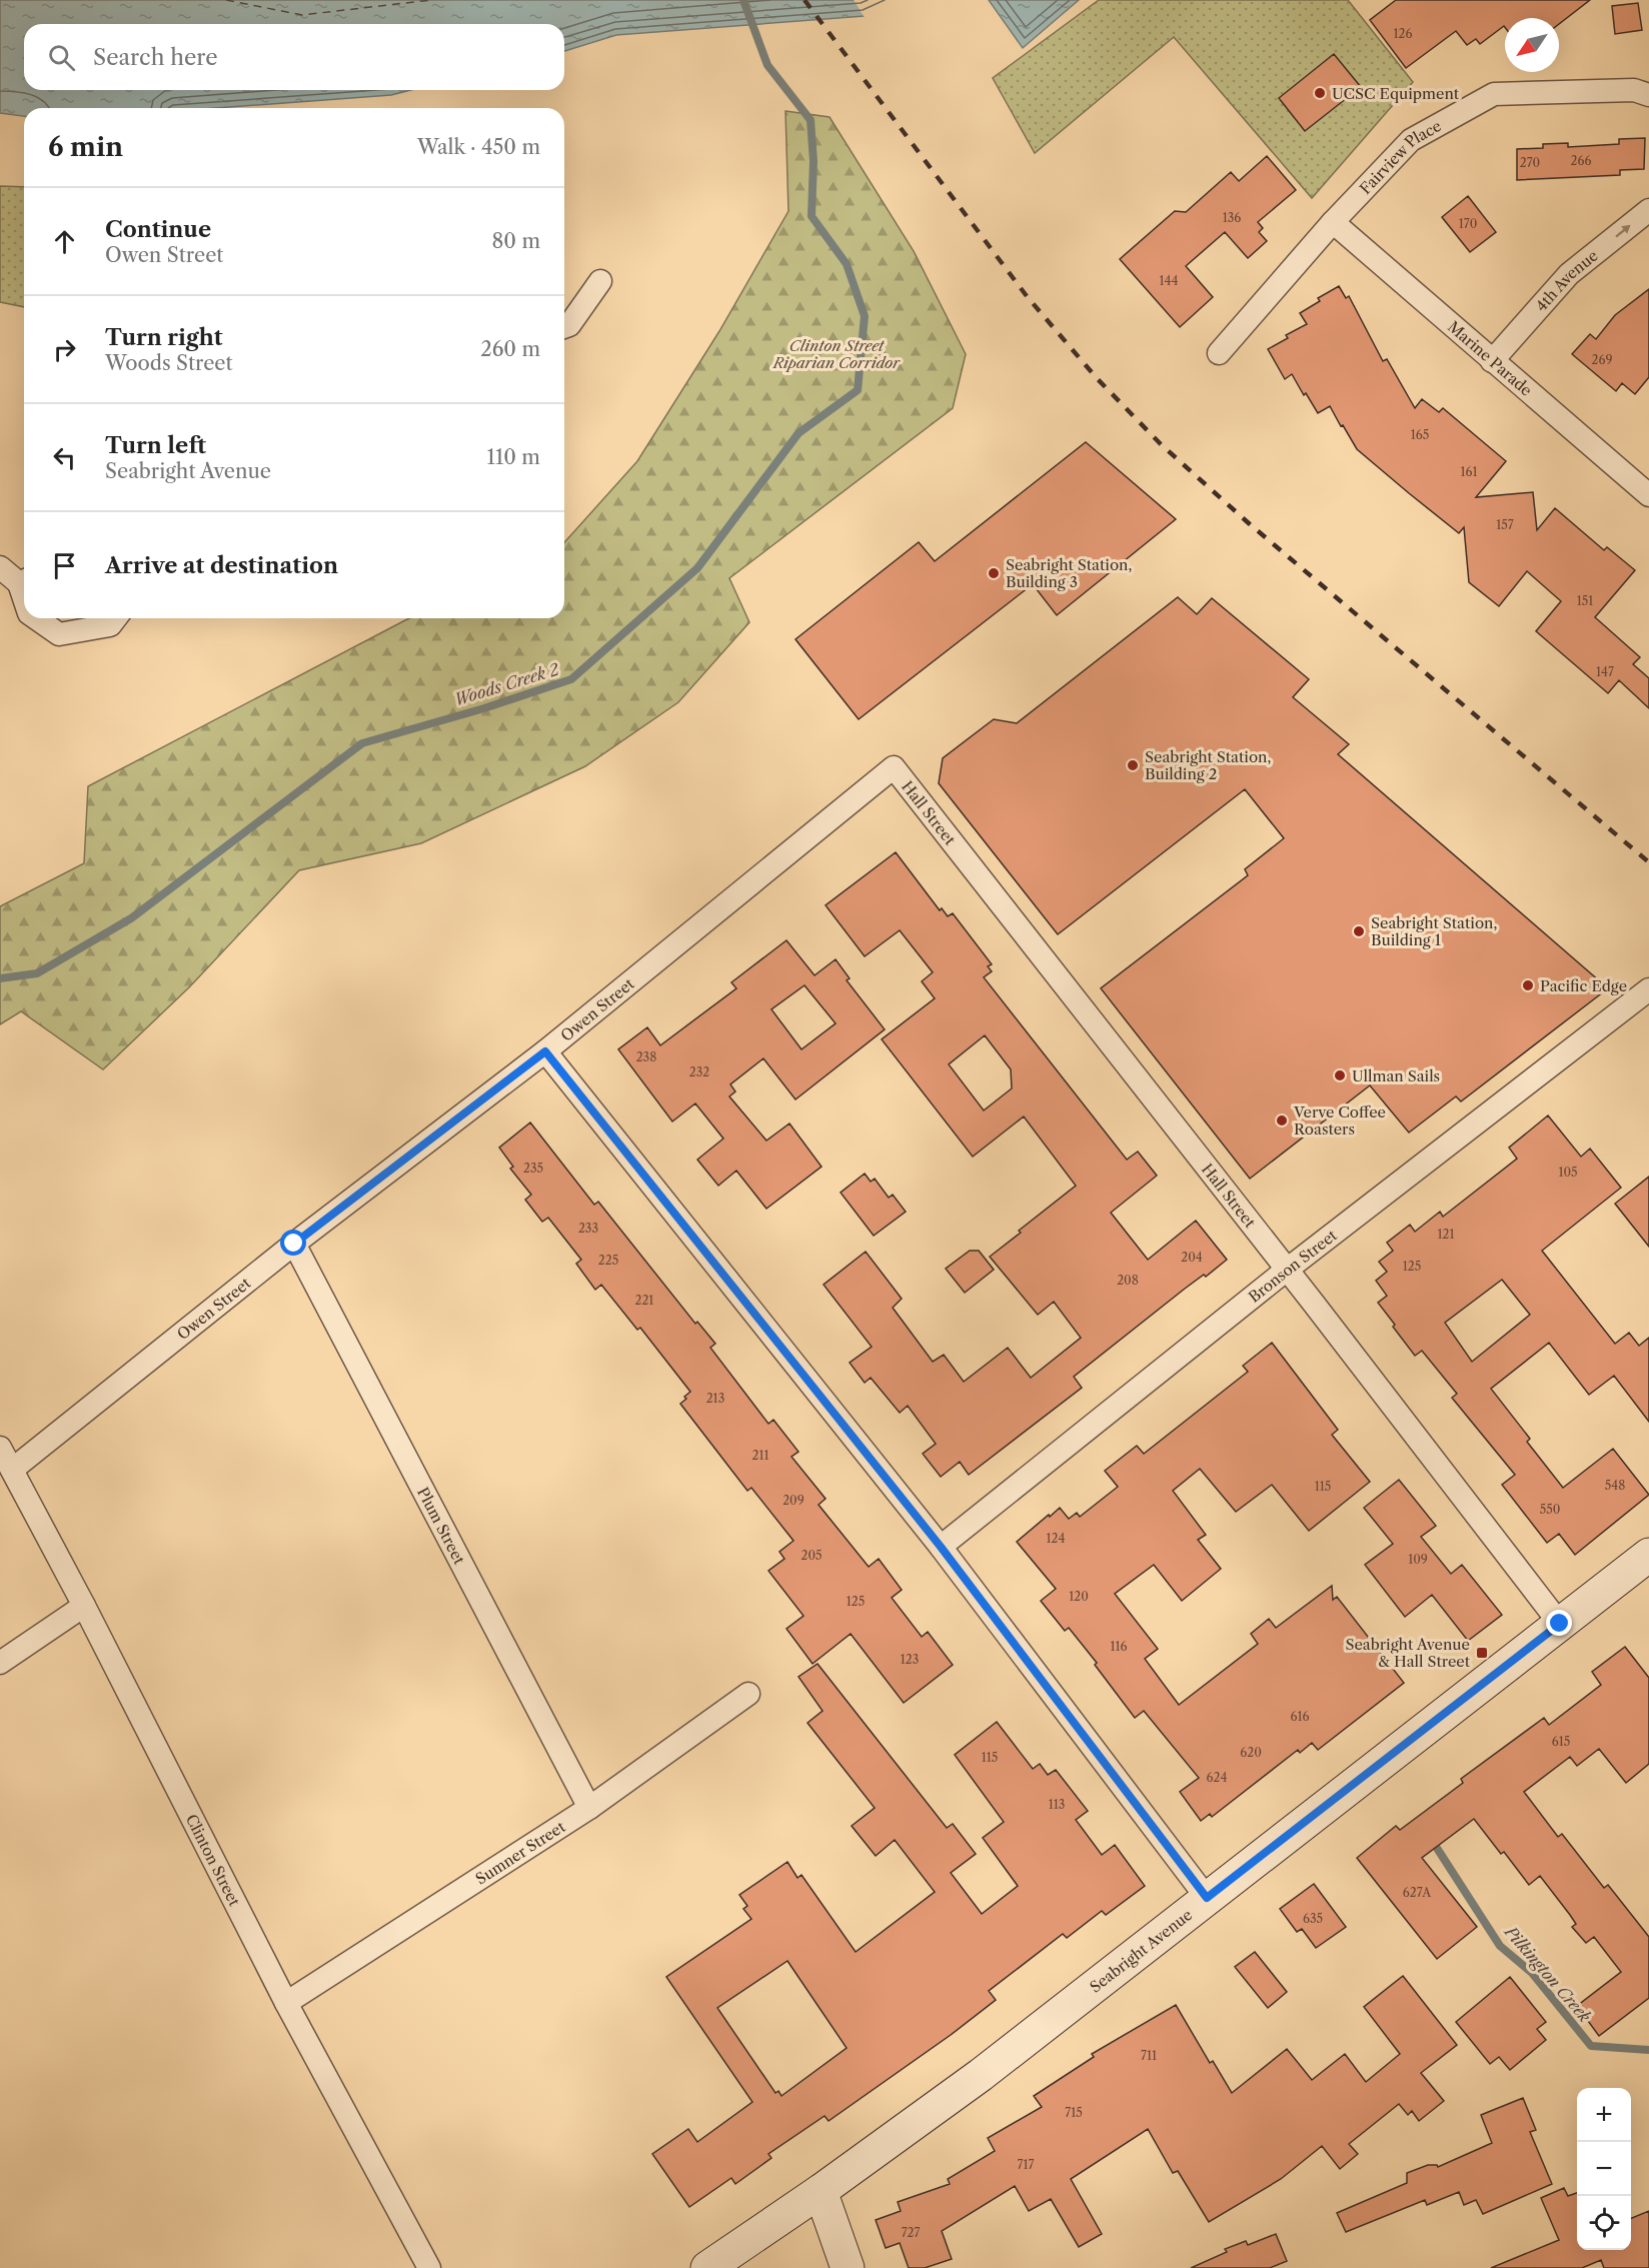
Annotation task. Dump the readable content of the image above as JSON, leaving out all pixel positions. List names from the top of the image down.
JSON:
{
  "streets": {
    "main road": ["Seabright Avenue"],
    "street": [
      "Fairview Place",
      "4th Avenue",
      "Marine Parade",
      "Hall Street",
      "Owen Street",
      "Bronson Street",
      "Plum Street",
      "Sumner Street",
      "Clinton Street"
    ]
  },
  "crossings": [
    ["Fairview Place", "Marine Parade"],
    ["4th Avenue", "Marine Parade"],
    ["Hall Street", "Owen Street"],
    ["Hall Street", "Bronson Street"],
    ["Hall Street", "Seabright Avenue"],
    ["Owen Street", "Plum Street"],
    ["Owen Street", "Clinton Street"],
    ["Plum Street", "Sumner Street"],
    ["Sumner Street", "Clinton Street"]
  ],
  "one_way": ["4th Avenue"],
  "water": ["Woods Creek 2", "Pilkington Creek"],
  "parks": ["Clinton Street Riparian Corridor"],
  "places": {
    "other": [
      "UCSC Equipment",
      "Seabright Station, Building 3",
      "Seabright Station, Building 2",
      "Seabright Station, Building 1",
      "Pacific Edge",
      "Ullman Sails",
      "Verve Coffee Roasters"
    ],
    "transit": ["Seabright Avenue & Hall Street"]
  },
  "house_numbers": [
    "126",
    "266",
    "270",
    "136",
    "170",
    "144",
    "269",
    "165",
    "161",
    "157",
    "151",
    "147",
    "238",
    "232",
    "235",
    "105",
    "233",
    "121",
    "204",
    "225",
    "125",
    "208",
    "221",
    "213",
    "211",
    "548",
    "115",
    "209",
    "550",
    "124",
    "205",
    "109",
    "120",
    "125",
    "116",
    "123",
    "616",
    "615",
    "620",
    "115",
    "624",
    "113",
    "627A",
    "635",
    "711",
    "715",
    "717",
    "727"
  ],
  "north": "bottom left",
  "page": {
    "search": "Search here",
    "heading": ["6 min", "Walk · 450 m"],
    "list": [
      ["Continue", "Owen Street", "80 m"],
      ["Turn right", "Woods Street", "260 m"],
      ["Turn left", "Seabright Avenue", "110 m"],
      "Arrive at destination"
    ],
    "map_buttons": ["+", "−"]
  }
}
